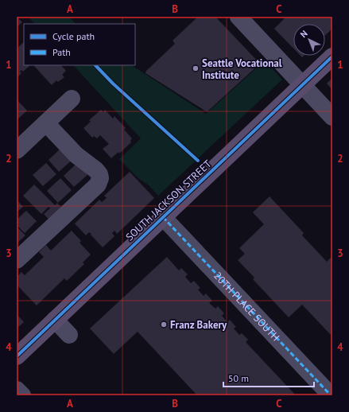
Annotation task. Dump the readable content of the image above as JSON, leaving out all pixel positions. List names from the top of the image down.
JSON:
{
  "streets": {
    "main road": ["SOUTH JACKSON STREET"],
    "street": ["20TH PLACE SOUTH"]
  },
  "crossings": [
    ["SOUTH JACKSON STREET", "20TH PLACE SOUTH"]
  ],
  "places": ["Seattle Vocational Institute", "Franz Bakery"],
  "legend": ["Cycle path", "Path"],
  "scale_bar": "50 m",
  "north": "top left",
  "grid": {
    "columns": ["A", "B", "C"],
    "rows": [
      "1",
      "2",
      "3",
      "4"
    ]
  }
}
